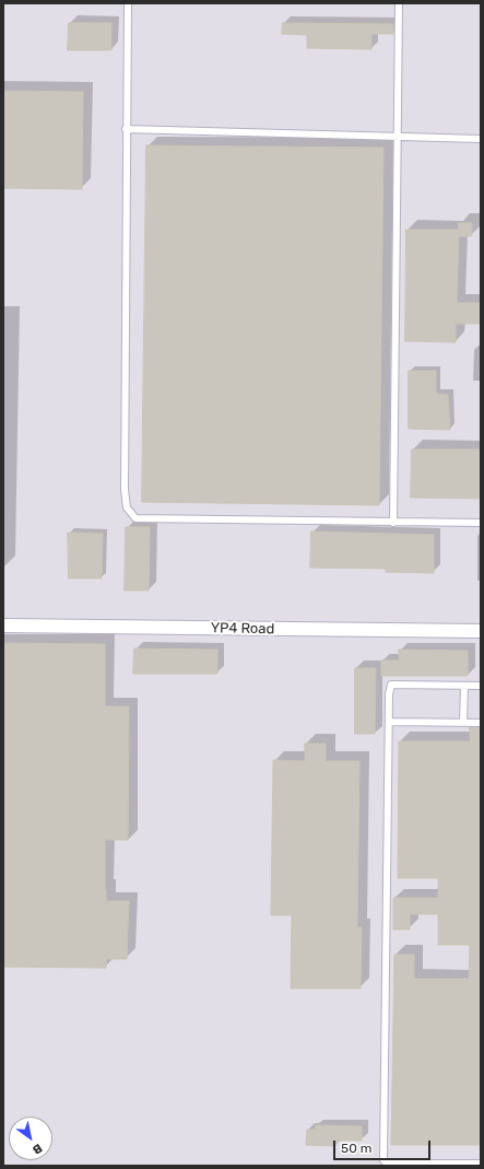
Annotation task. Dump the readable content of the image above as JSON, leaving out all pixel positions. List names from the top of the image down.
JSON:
{
  "streets": {
    "street": ["YP4 Road"]
  },
  "scale_bar": "50 m",
  "north": "bottom right"
}
